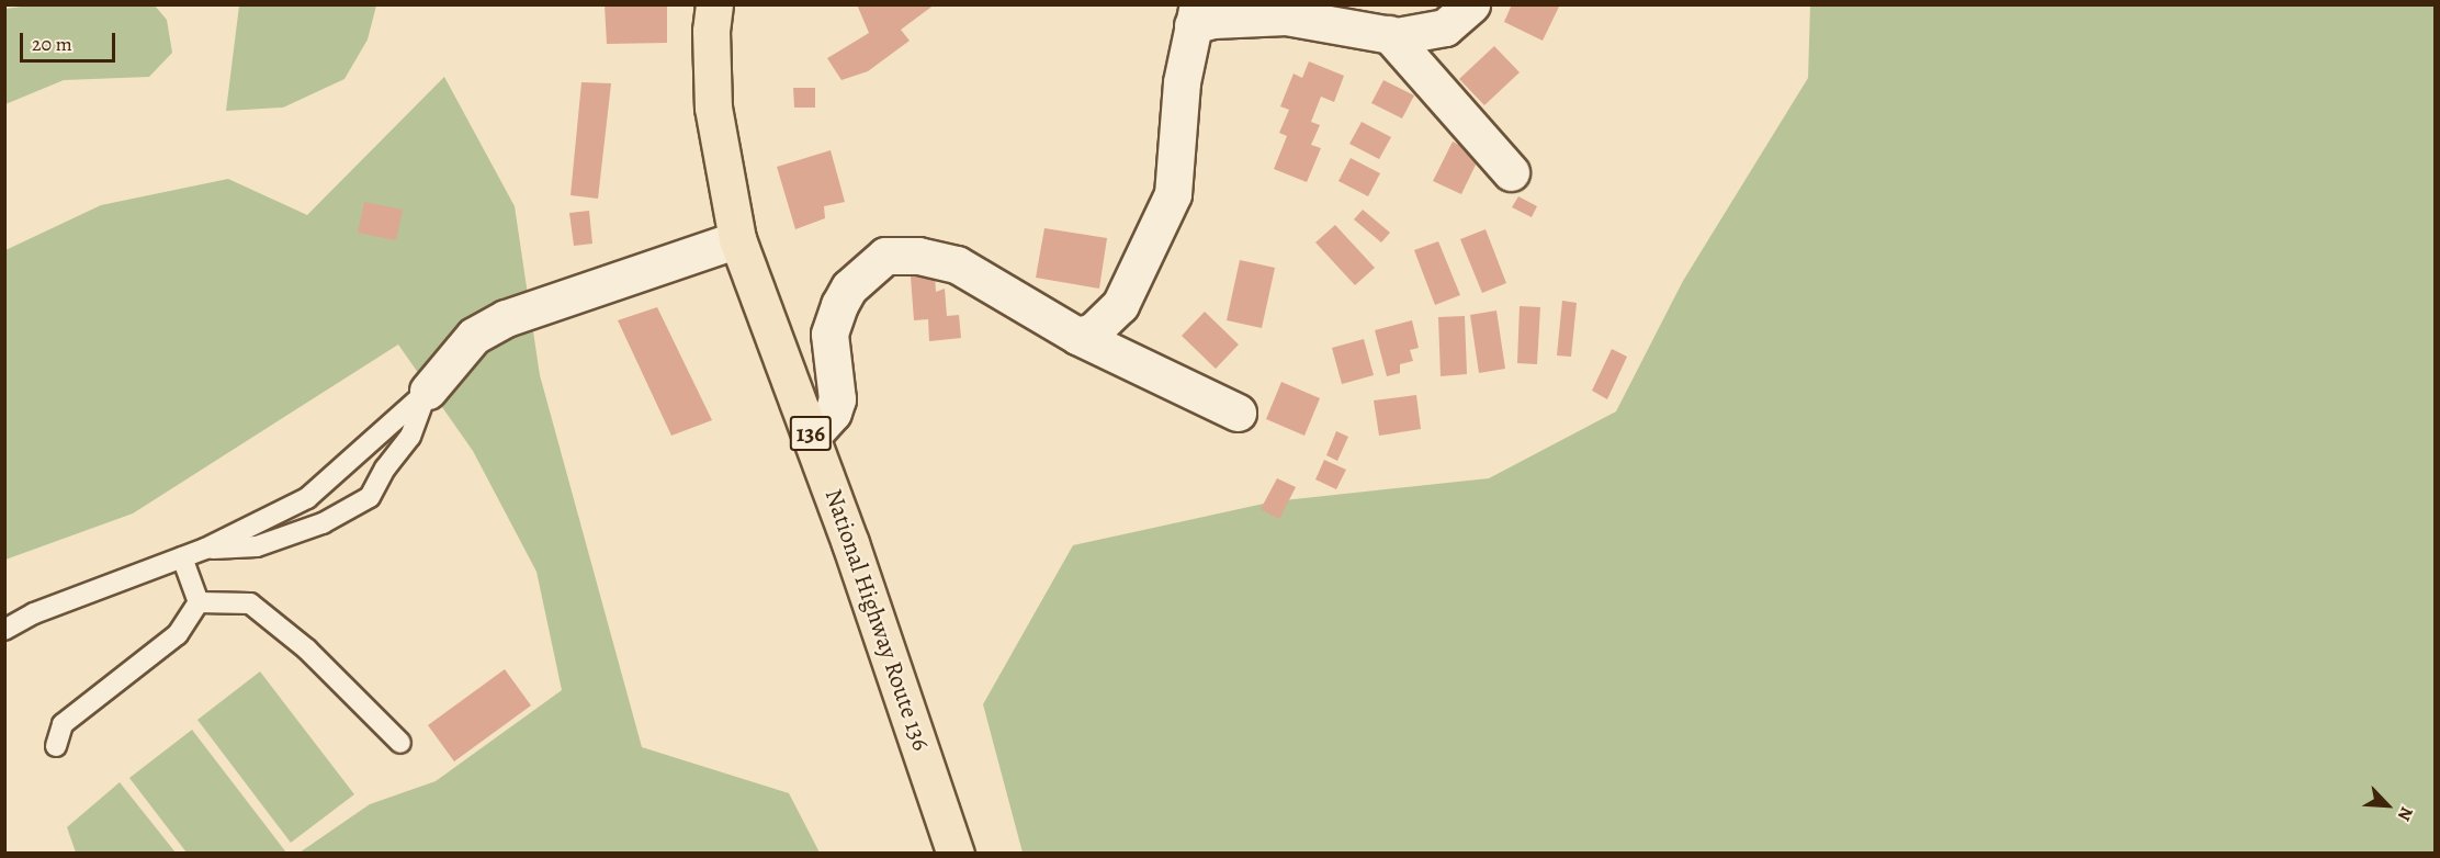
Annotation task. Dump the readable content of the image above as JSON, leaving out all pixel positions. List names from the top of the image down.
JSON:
{
  "streets": {
    "highway": ["136", "National Highway Route 136"]
  },
  "scale_bar": "20 m",
  "north": "bottom right"
}
